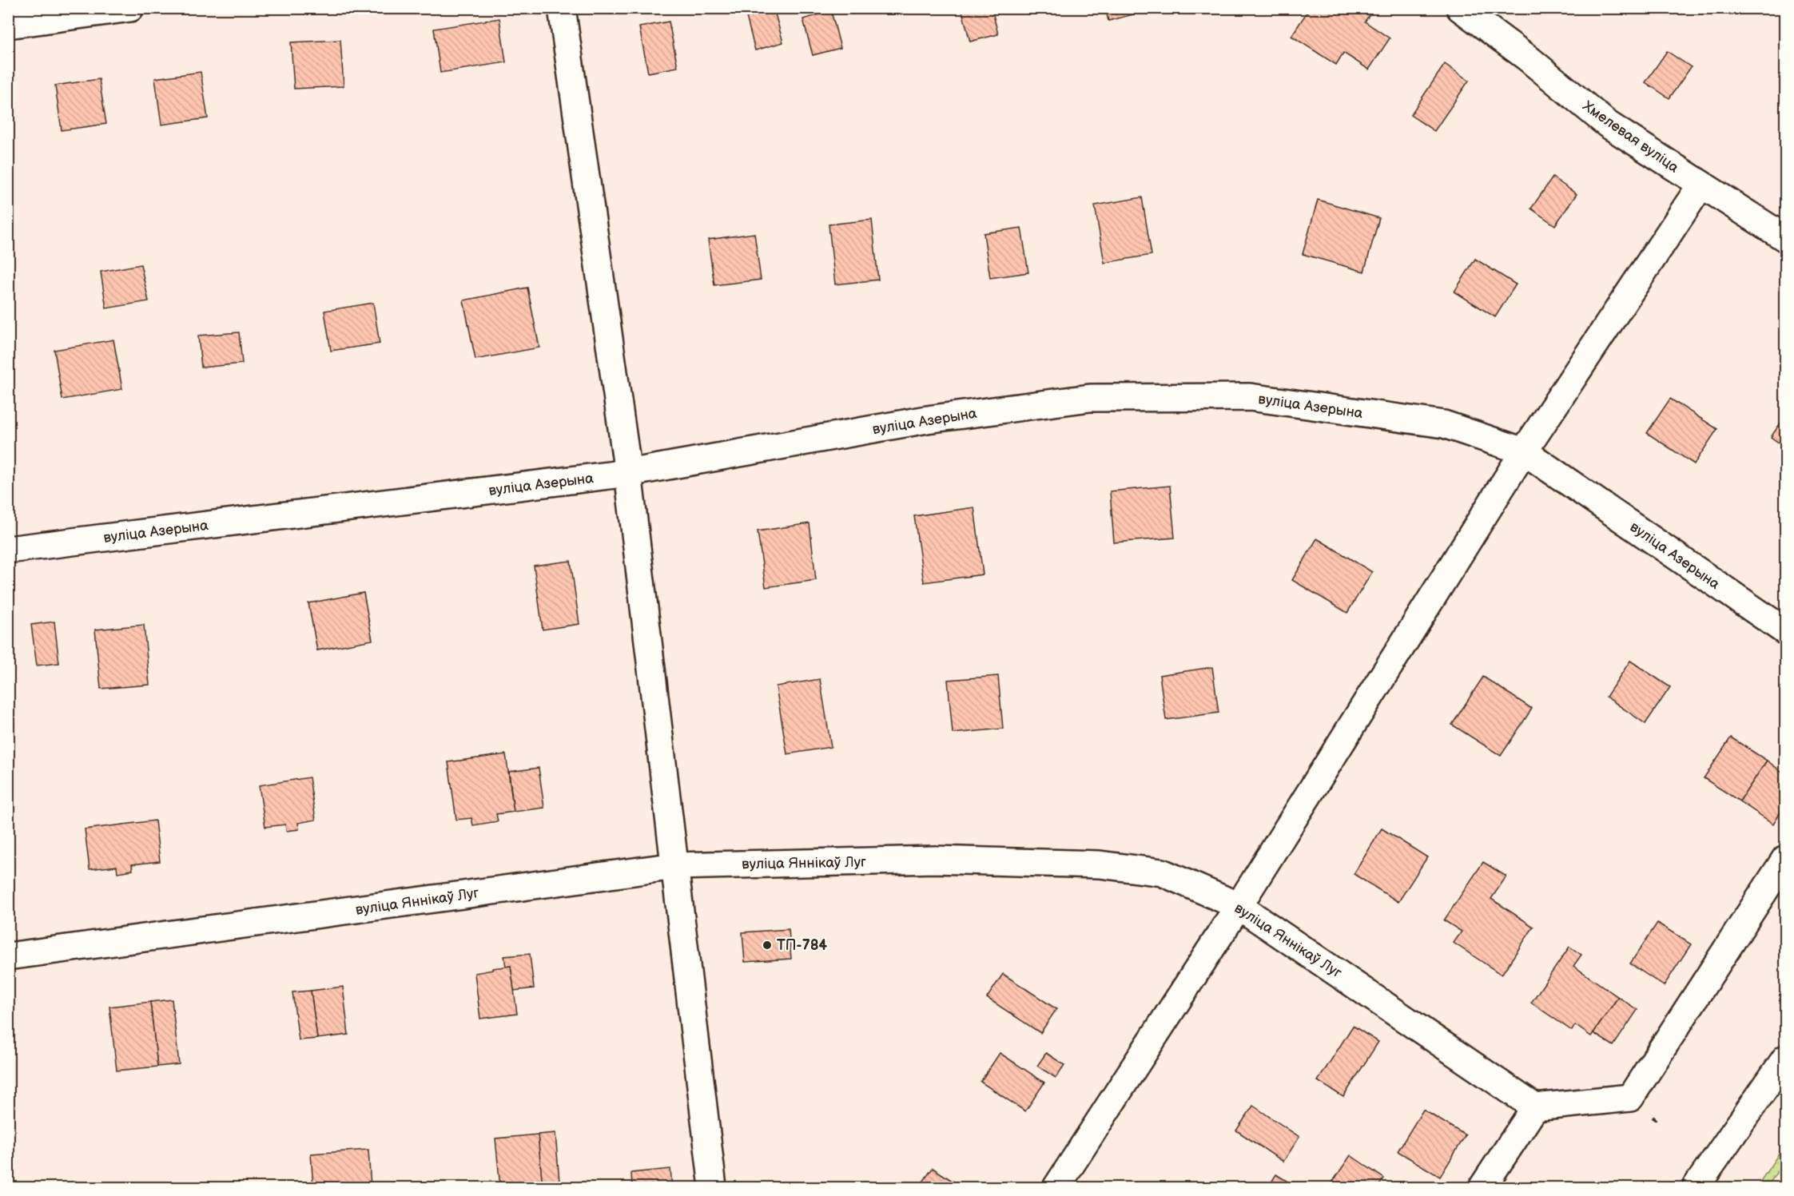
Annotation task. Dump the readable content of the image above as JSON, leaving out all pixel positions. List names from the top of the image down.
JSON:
{
  "streets": {
    "street": ["Хмелевая вуліца", "вуліца Азерына", "вуліца Яннікаў Луг"]
  },
  "places": ["ТП-784"]
}
